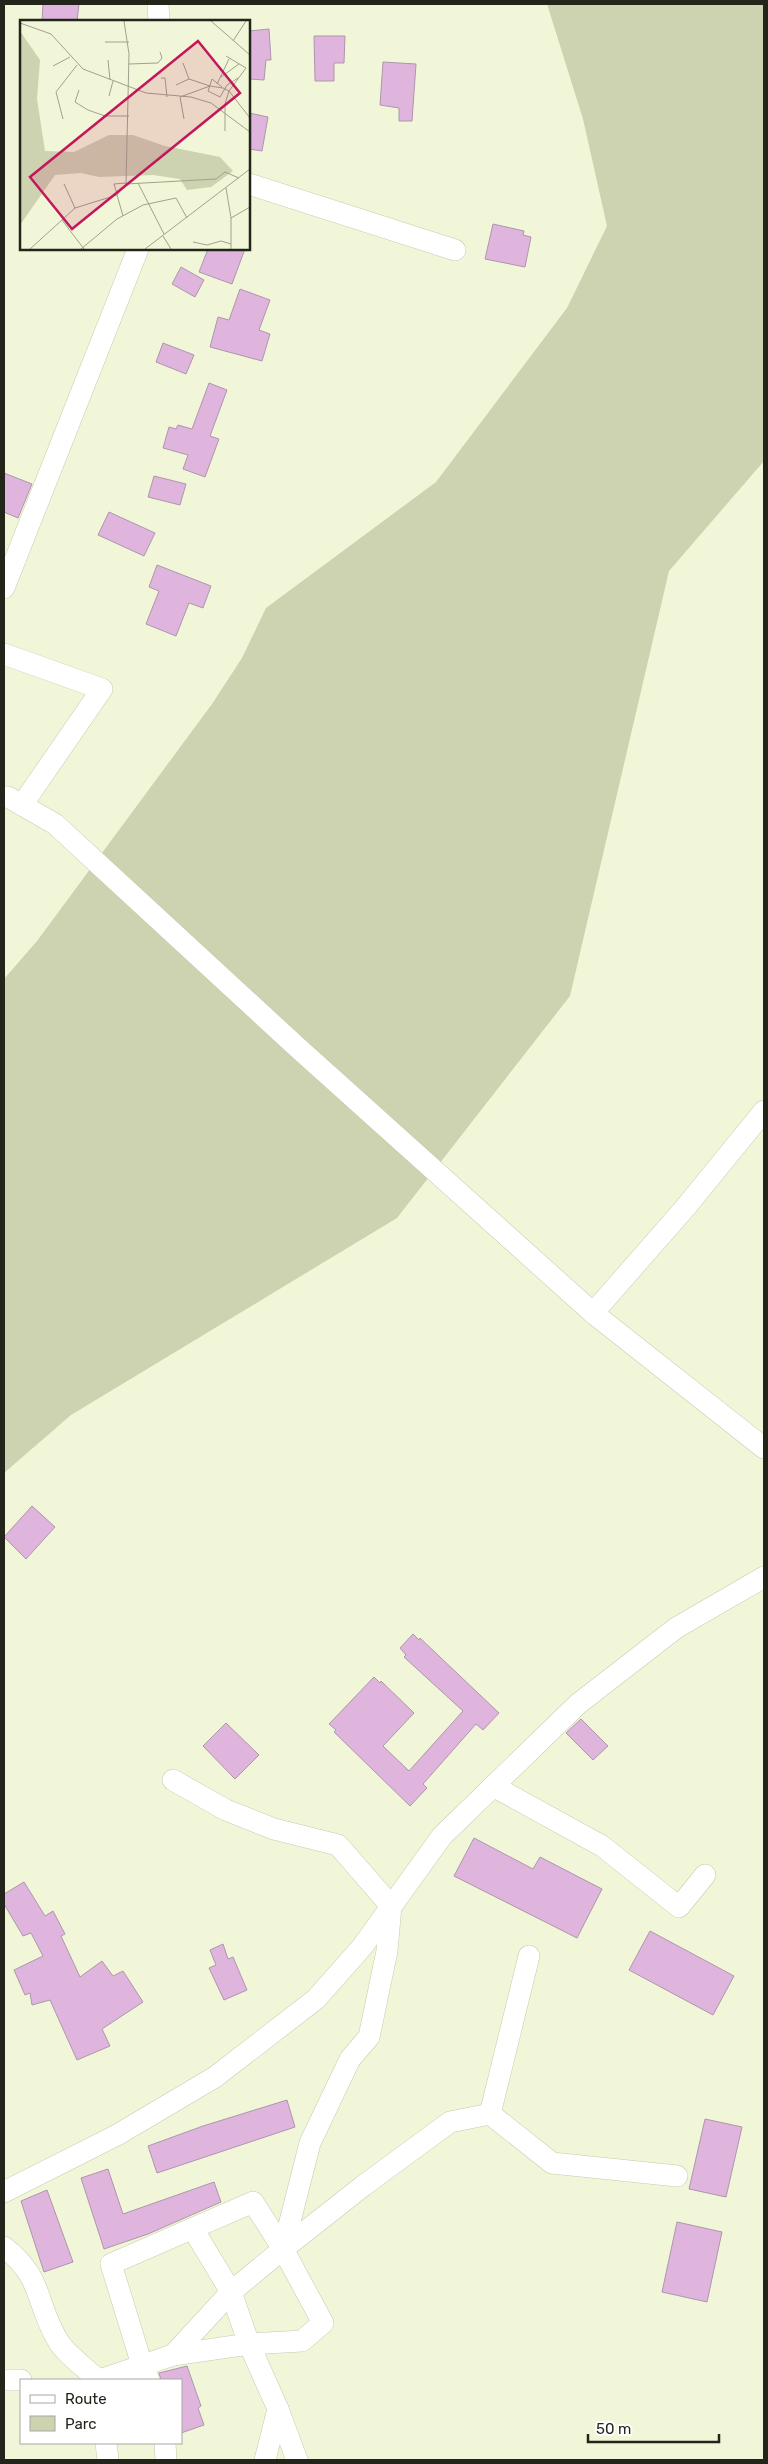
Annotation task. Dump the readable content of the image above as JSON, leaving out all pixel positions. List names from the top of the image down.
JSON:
{
  "legend": ["Route", "Parc"],
  "scale_bar": "50 m"
}
